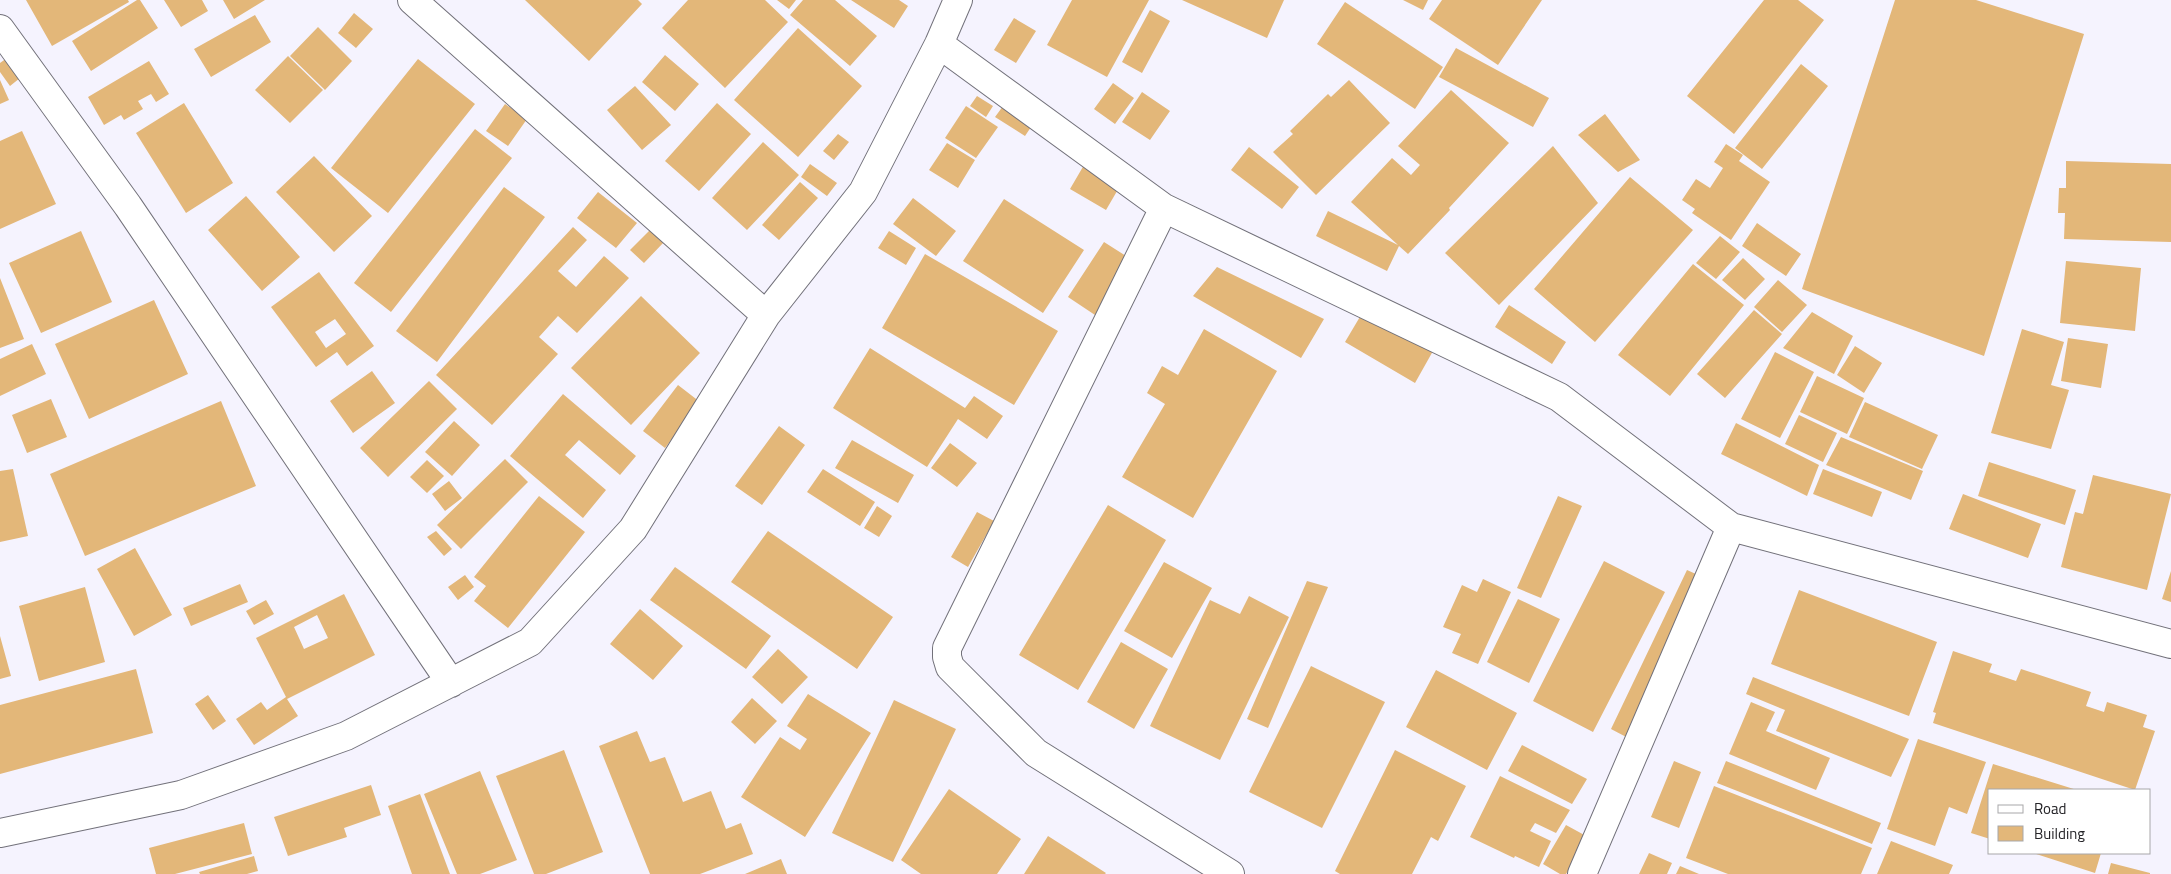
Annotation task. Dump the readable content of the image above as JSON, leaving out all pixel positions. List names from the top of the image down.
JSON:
{
  "legend": ["Road", "Building"]
}
